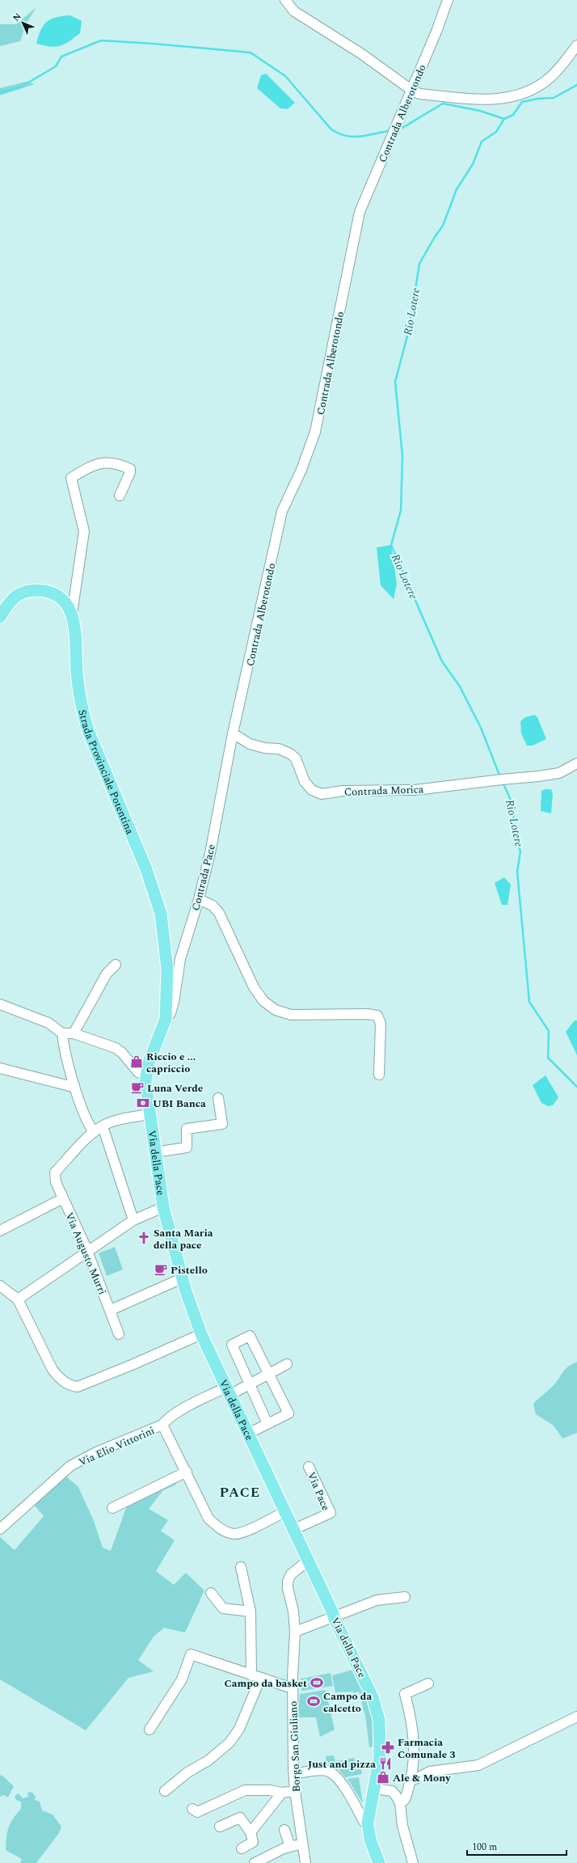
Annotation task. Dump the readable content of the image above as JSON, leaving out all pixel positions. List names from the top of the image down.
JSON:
{
  "streets": {
    "main road": ["Strada Provinciale Potentina", "Via della Pace"],
    "street": [
      "Contrada Alberotondo",
      "Contrada Morica",
      "Contrada Pace",
      "Via Augusto Murri",
      "Via Elio Vittorini",
      "Via Pace",
      "Borgo San Giuliano"
    ]
  },
  "crossings": [
    ["Contrada Alberotondo", "Contrada Morica"],
    ["Contrada Alberotondo", "Contrada Pace"],
    ["Strada Provinciale Potentina", "Contrada Pace"],
    ["Strada Provinciale Potentina", "Via della Pace"],
    ["Contrada Morica", "Contrada Pace"],
    ["Contrada Pace", "Via della Pace"],
    ["Via della Pace", "Via Elio Vittorini"],
    ["Via della Pace", "Via Pace"],
    ["Via della Pace", "Borgo San Giuliano"]
  ],
  "districts": ["PACE"],
  "water": ["Rio Lotere"],
  "places": {
    "shop": ["Riccio e ... capriccio", "Ale & Mony"],
    "cafe": ["Luna Verde", "Pistello"],
    "bank": ["UBI Banca"],
    "church": ["Santa Maria della pace"],
    "sports": ["Campo da basket", "Campo da calcetto"],
    "pharmacy": ["Farmacia Comunale 3"],
    "restaurant": ["Just and pizza"]
  },
  "scale_bar": "100 m",
  "north": "top left"
}
